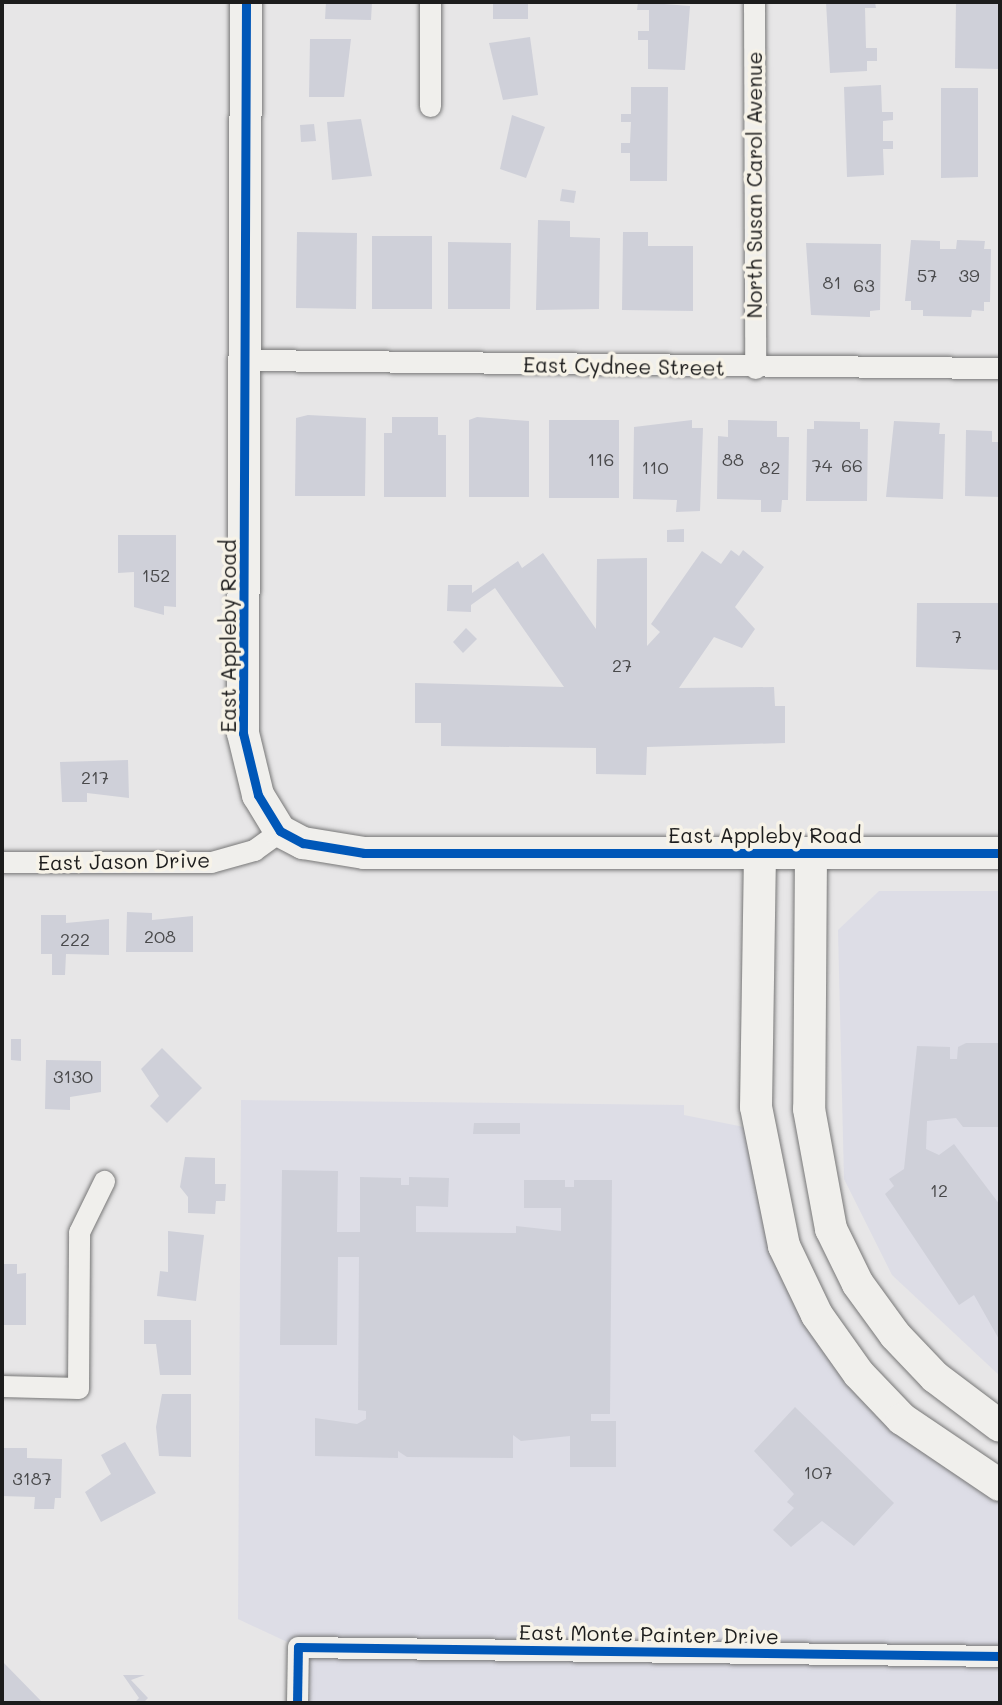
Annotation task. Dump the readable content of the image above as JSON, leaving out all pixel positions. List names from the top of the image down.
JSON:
{
  "streets": {
    "street": [
      "North Susan Carol Avenue",
      "East Cydnee Street",
      "East Appleby Road",
      "East Jason Drive",
      "East Monte Painter Drive"
    ]
  },
  "crossings": [
    ["North Susan Carol Avenue", "East Cydnee Street"],
    ["East Cydnee Street", "East Appleby Road"],
    ["East Appleby Road", "East Jason Drive"]
  ],
  "house_numbers": [
    "57",
    "39",
    "81",
    "63",
    "116",
    "88",
    "74",
    "66",
    "110",
    "82",
    "152",
    "7",
    "27",
    "217",
    "208",
    "222",
    "3130",
    "12",
    "107",
    "3187"
  ]
}
